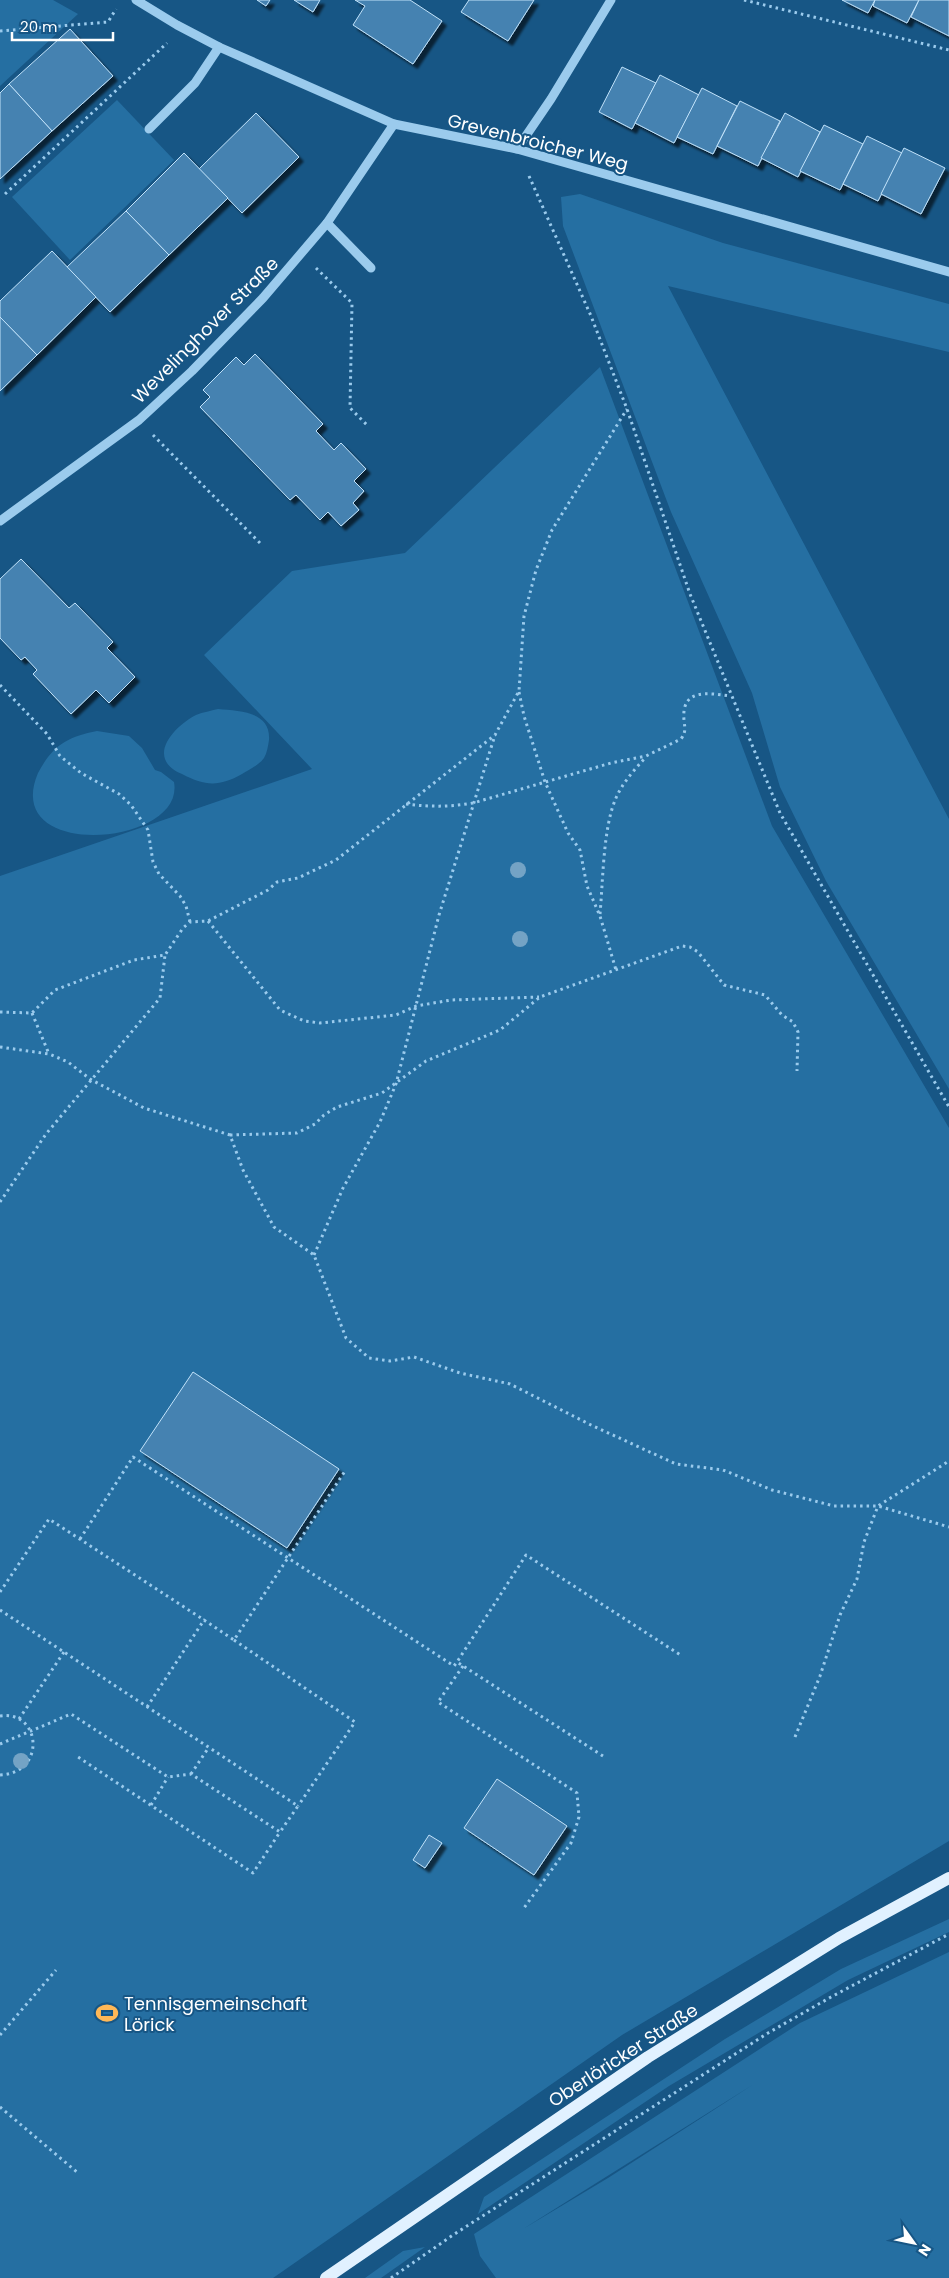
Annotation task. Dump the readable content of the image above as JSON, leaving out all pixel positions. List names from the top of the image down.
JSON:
{
  "streets": {
    "main road": ["Oberlöricker Straße"],
    "street": ["Grevenbroicher Weg", "Wevelinghover Straße"]
  },
  "crossings": [
    ["Grevenbroicher Weg", "Wevelinghover Straße"]
  ],
  "places": {
    "sports": ["Tennisgemeinschaft Lörick"]
  },
  "scale_bar": "20 m",
  "north": "bottom right"
}
